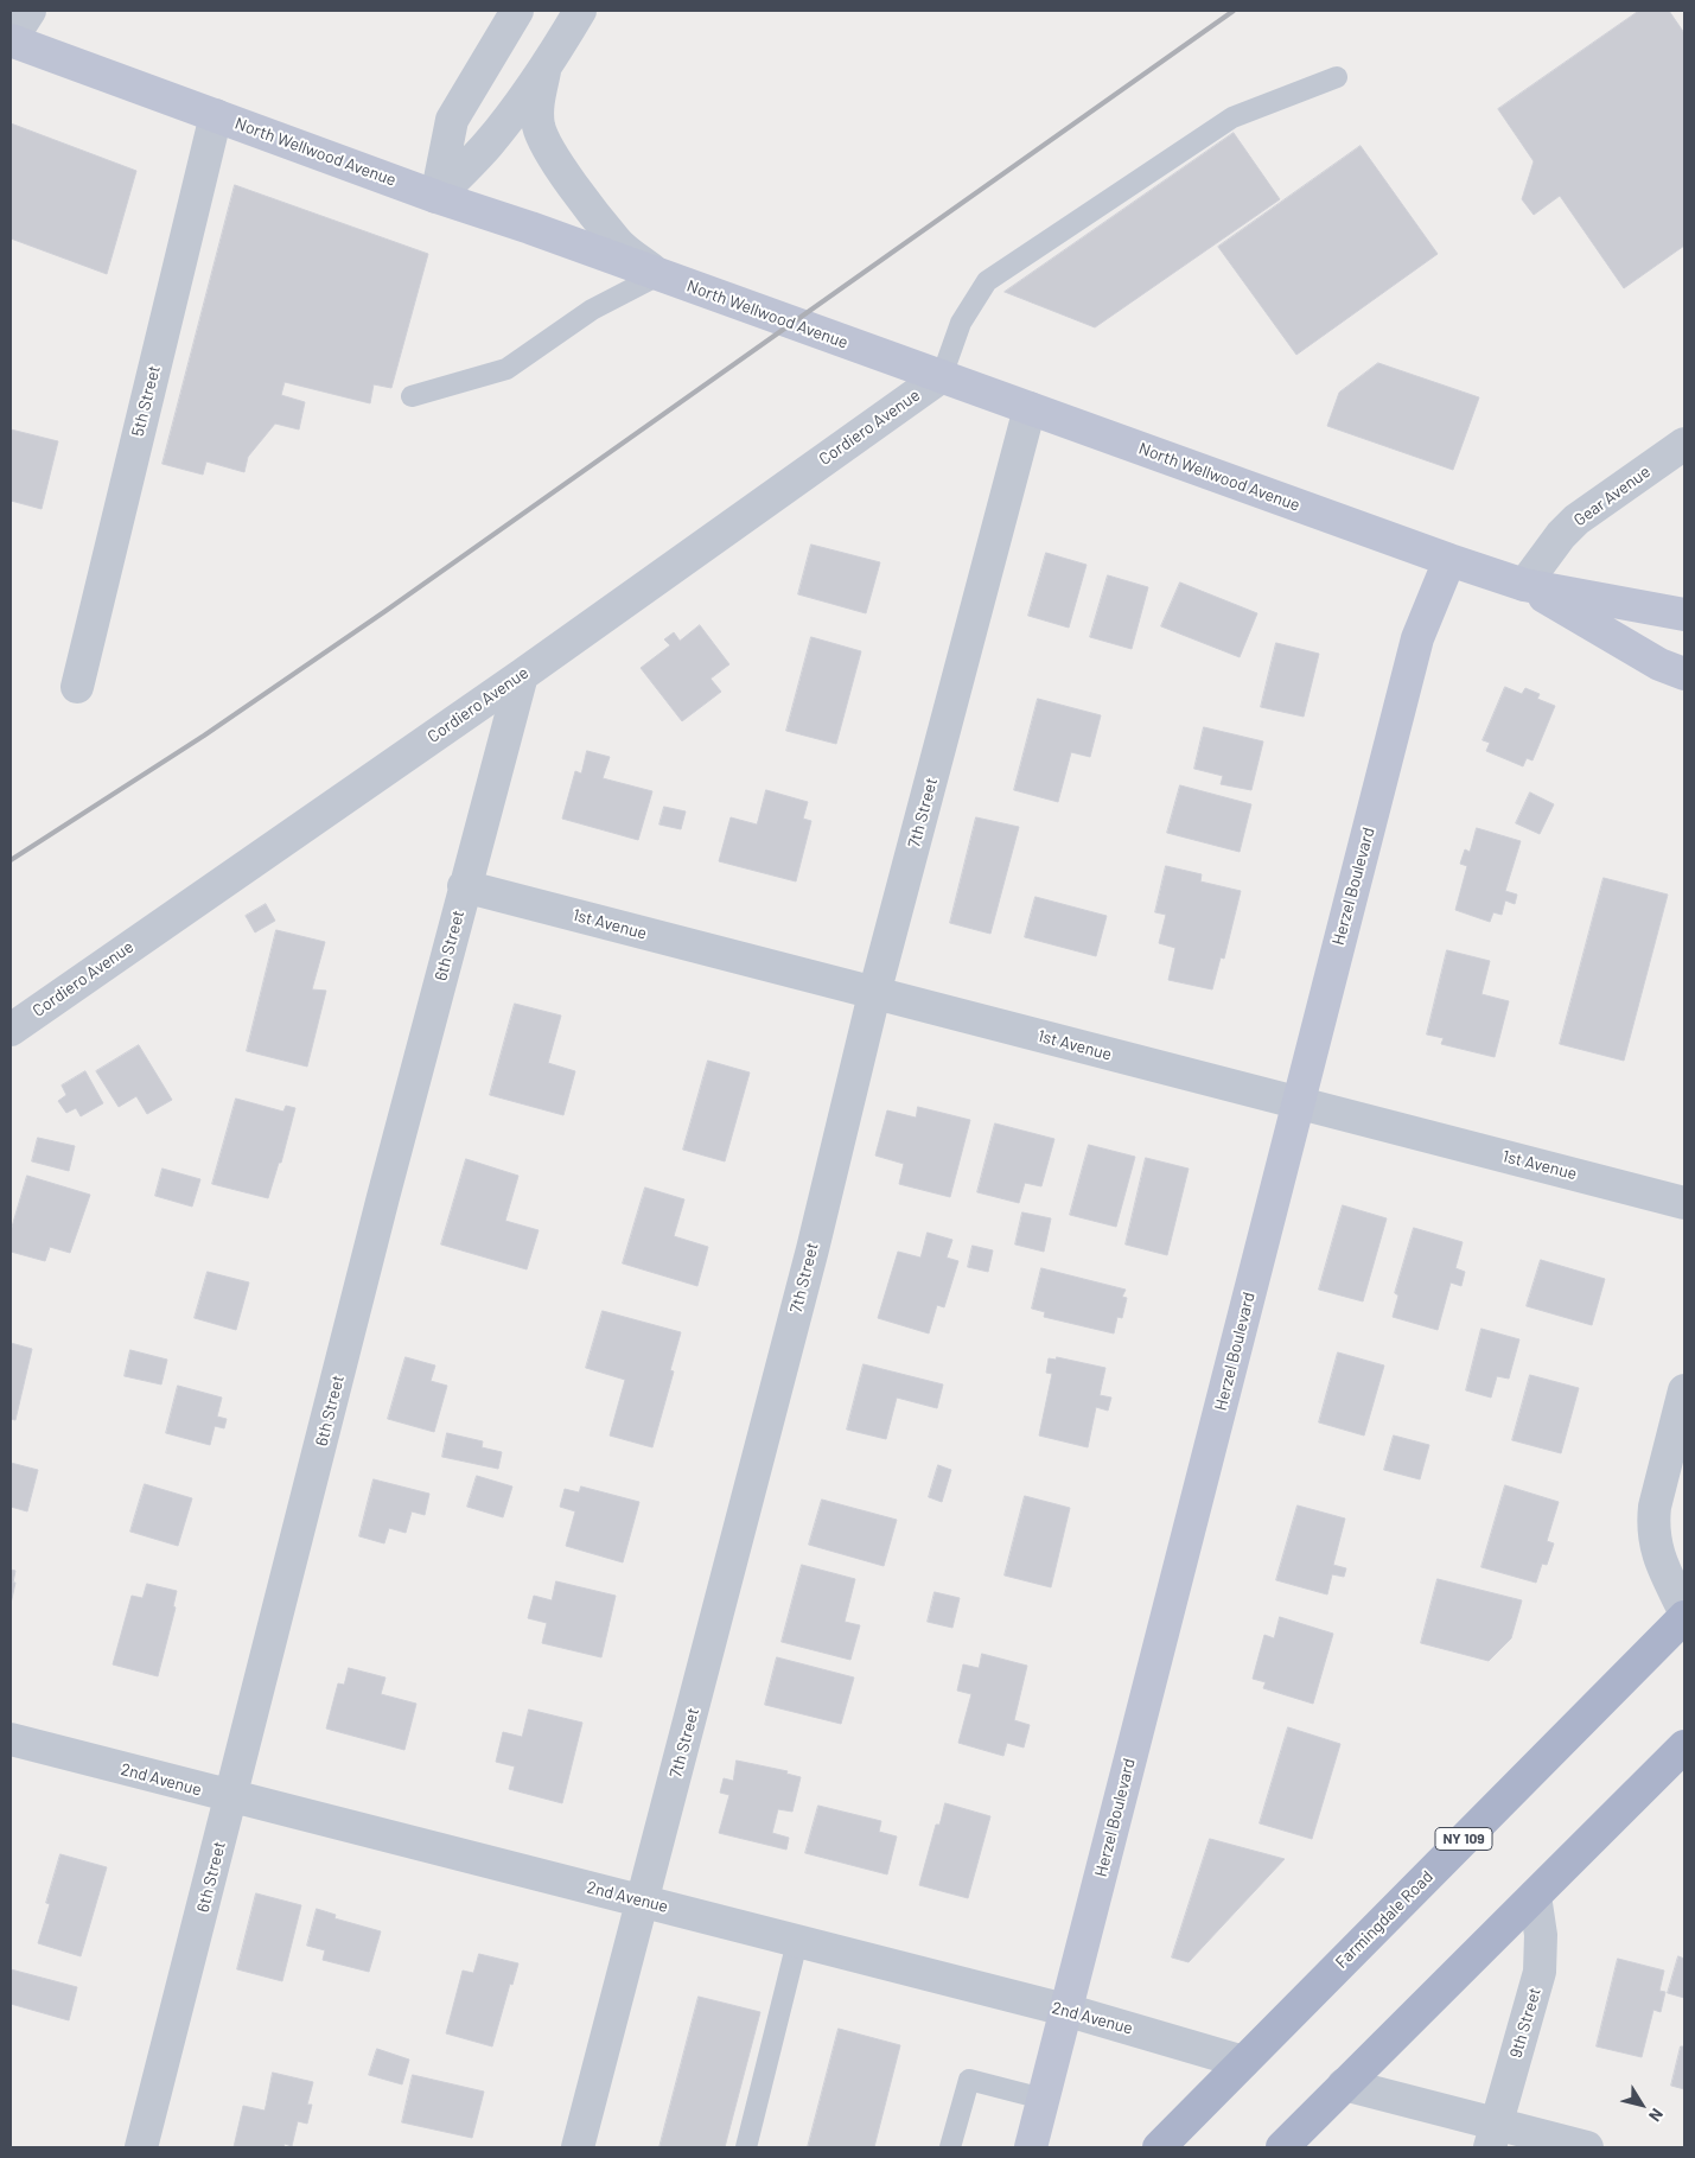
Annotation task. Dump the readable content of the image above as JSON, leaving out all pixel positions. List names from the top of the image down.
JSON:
{
  "streets": {
    "main road": [
      "North Wellwood Avenue",
      "Herzel Boulevard",
      "NY 109",
      "Farmingdale Road"
    ],
    "street": [
      "5th Street",
      "Cordiero Avenue",
      "Gear Avenue",
      "7th Street",
      "1st Avenue",
      "6th Street",
      "2nd Avenue",
      "9th Street"
    ]
  },
  "crossings": [
    ["North Wellwood Avenue", "5th Street"],
    ["North Wellwood Avenue", "Cordiero Avenue"],
    ["North Wellwood Avenue", "Gear Avenue"],
    ["North Wellwood Avenue", "7th Street"],
    ["North Wellwood Avenue", "Herzel Boulevard"],
    ["Cordiero Avenue", "6th Street"],
    ["7th Street", "1st Avenue"],
    ["7th Street", "2nd Avenue"],
    ["Herzel Boulevard", "1st Avenue"],
    ["Herzel Boulevard", "2nd Avenue"],
    ["1st Avenue", "6th Street"],
    ["6th Street", "2nd Avenue"],
    ["2nd Avenue", "Farmingdale Road"]
  ],
  "north": "bottom right"
}
